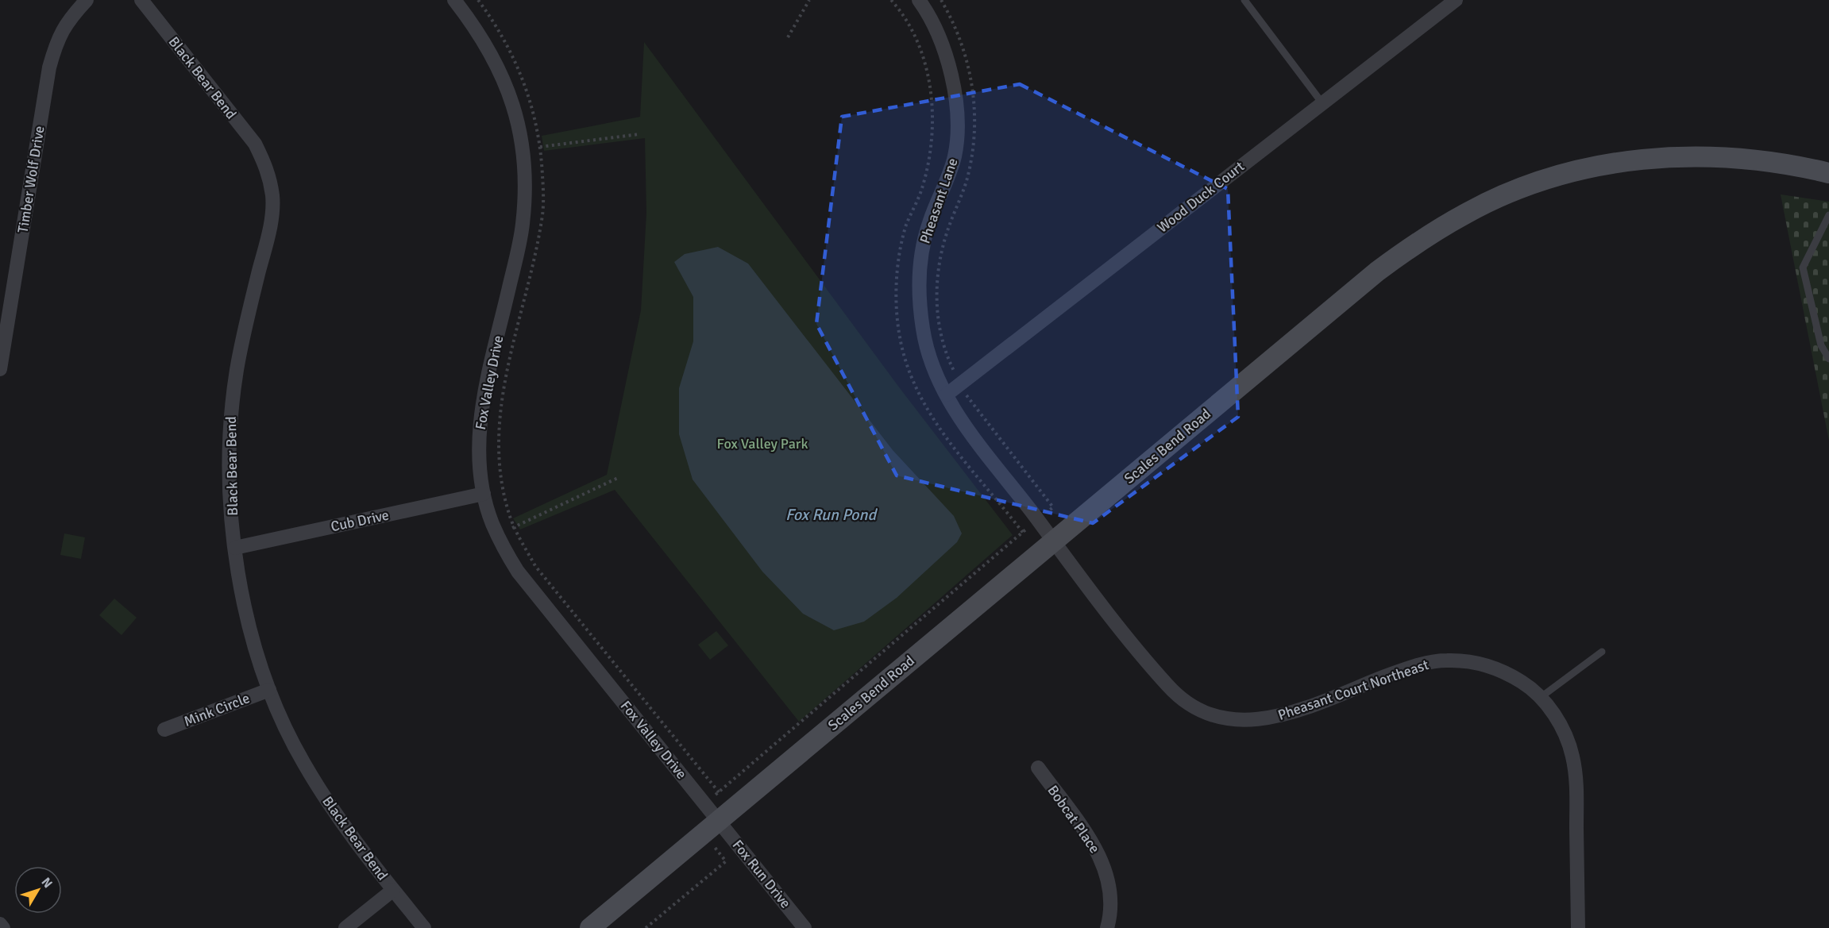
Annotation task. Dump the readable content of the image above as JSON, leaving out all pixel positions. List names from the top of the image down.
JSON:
{
  "streets": {
    "street": [
      "Black Bear Bend",
      "Timber Wolf Drive",
      "Wood Duck Court",
      "Pheasant Lane",
      "Fox Valley Drive",
      "Scales Bend Road",
      "Cub Drive",
      "Pheasant Court Northeast",
      "Mink Circle",
      "Bobcat Place",
      "Fox Run Drive"
    ]
  },
  "crossings": [
    ["Black Bear Bend", "Cub Drive"],
    ["Black Bear Bend", "Mink Circle"],
    ["Wood Duck Court", "Pheasant Lane"],
    ["Pheasant Lane", "Scales Bend Road"],
    ["Pheasant Lane", "Pheasant Court Northeast"],
    ["Fox Valley Drive", "Scales Bend Road"],
    ["Fox Valley Drive", "Cub Drive"],
    ["Fox Valley Drive", "Fox Run Drive"],
    ["Scales Bend Road", "Pheasant Court Northeast"],
    ["Scales Bend Road", "Fox Run Drive"]
  ],
  "water": ["Fox Run Pond"],
  "parks": ["Fox Valley Park"],
  "north": "top right"
}
